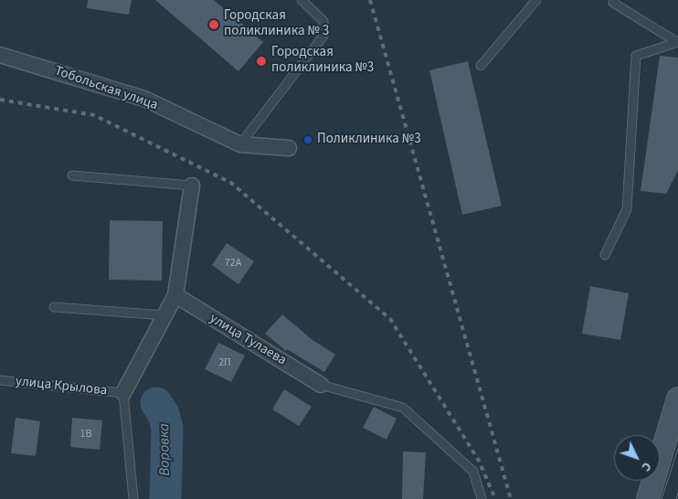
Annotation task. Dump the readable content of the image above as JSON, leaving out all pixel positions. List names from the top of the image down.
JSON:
{
  "streets": {
    "street": ["Тобольская улица", "улица Тулаева"],
    "lane": ["улица Крылова"]
  },
  "water": ["Воровка"],
  "places": ["Городская поликлиника № 3", "Городская поликлиника №3", "Поликлиника №3"],
  "house_numbers": ["72А", "2П", "1В"],
  "north": "bottom right"
}
